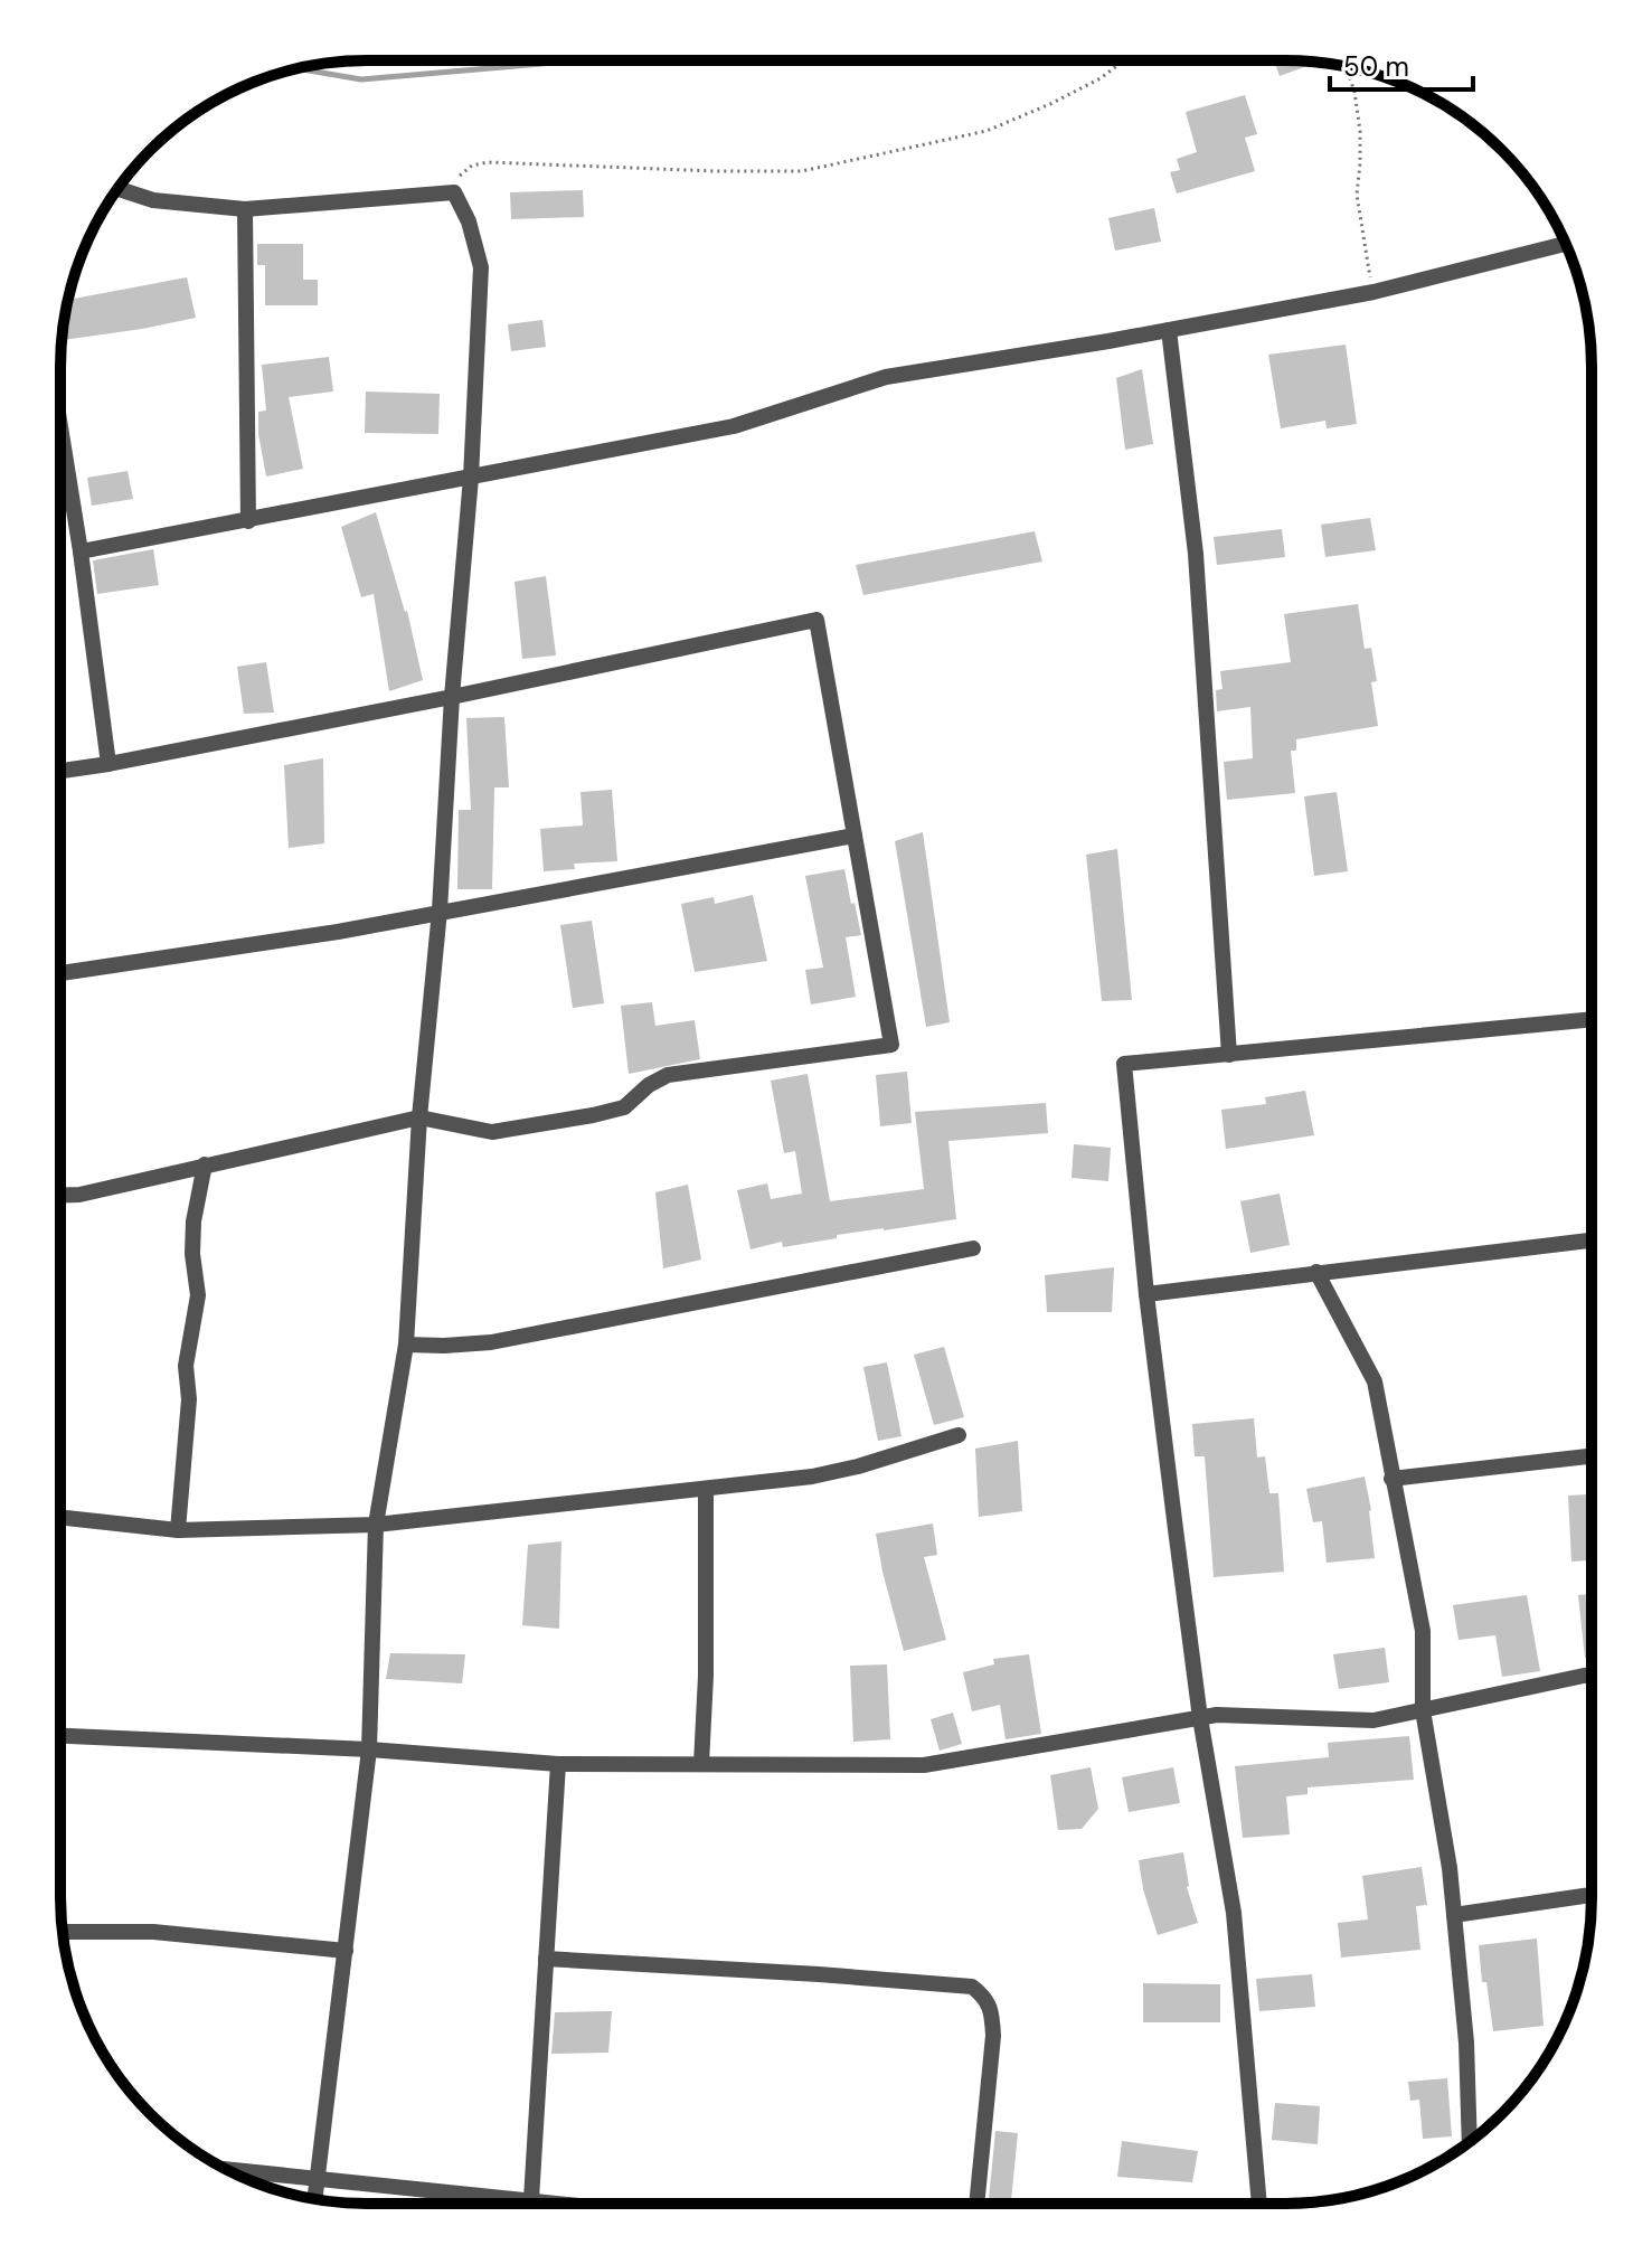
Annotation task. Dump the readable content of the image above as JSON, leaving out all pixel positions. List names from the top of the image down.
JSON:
{
  "scale_bar": "50 m"
}
